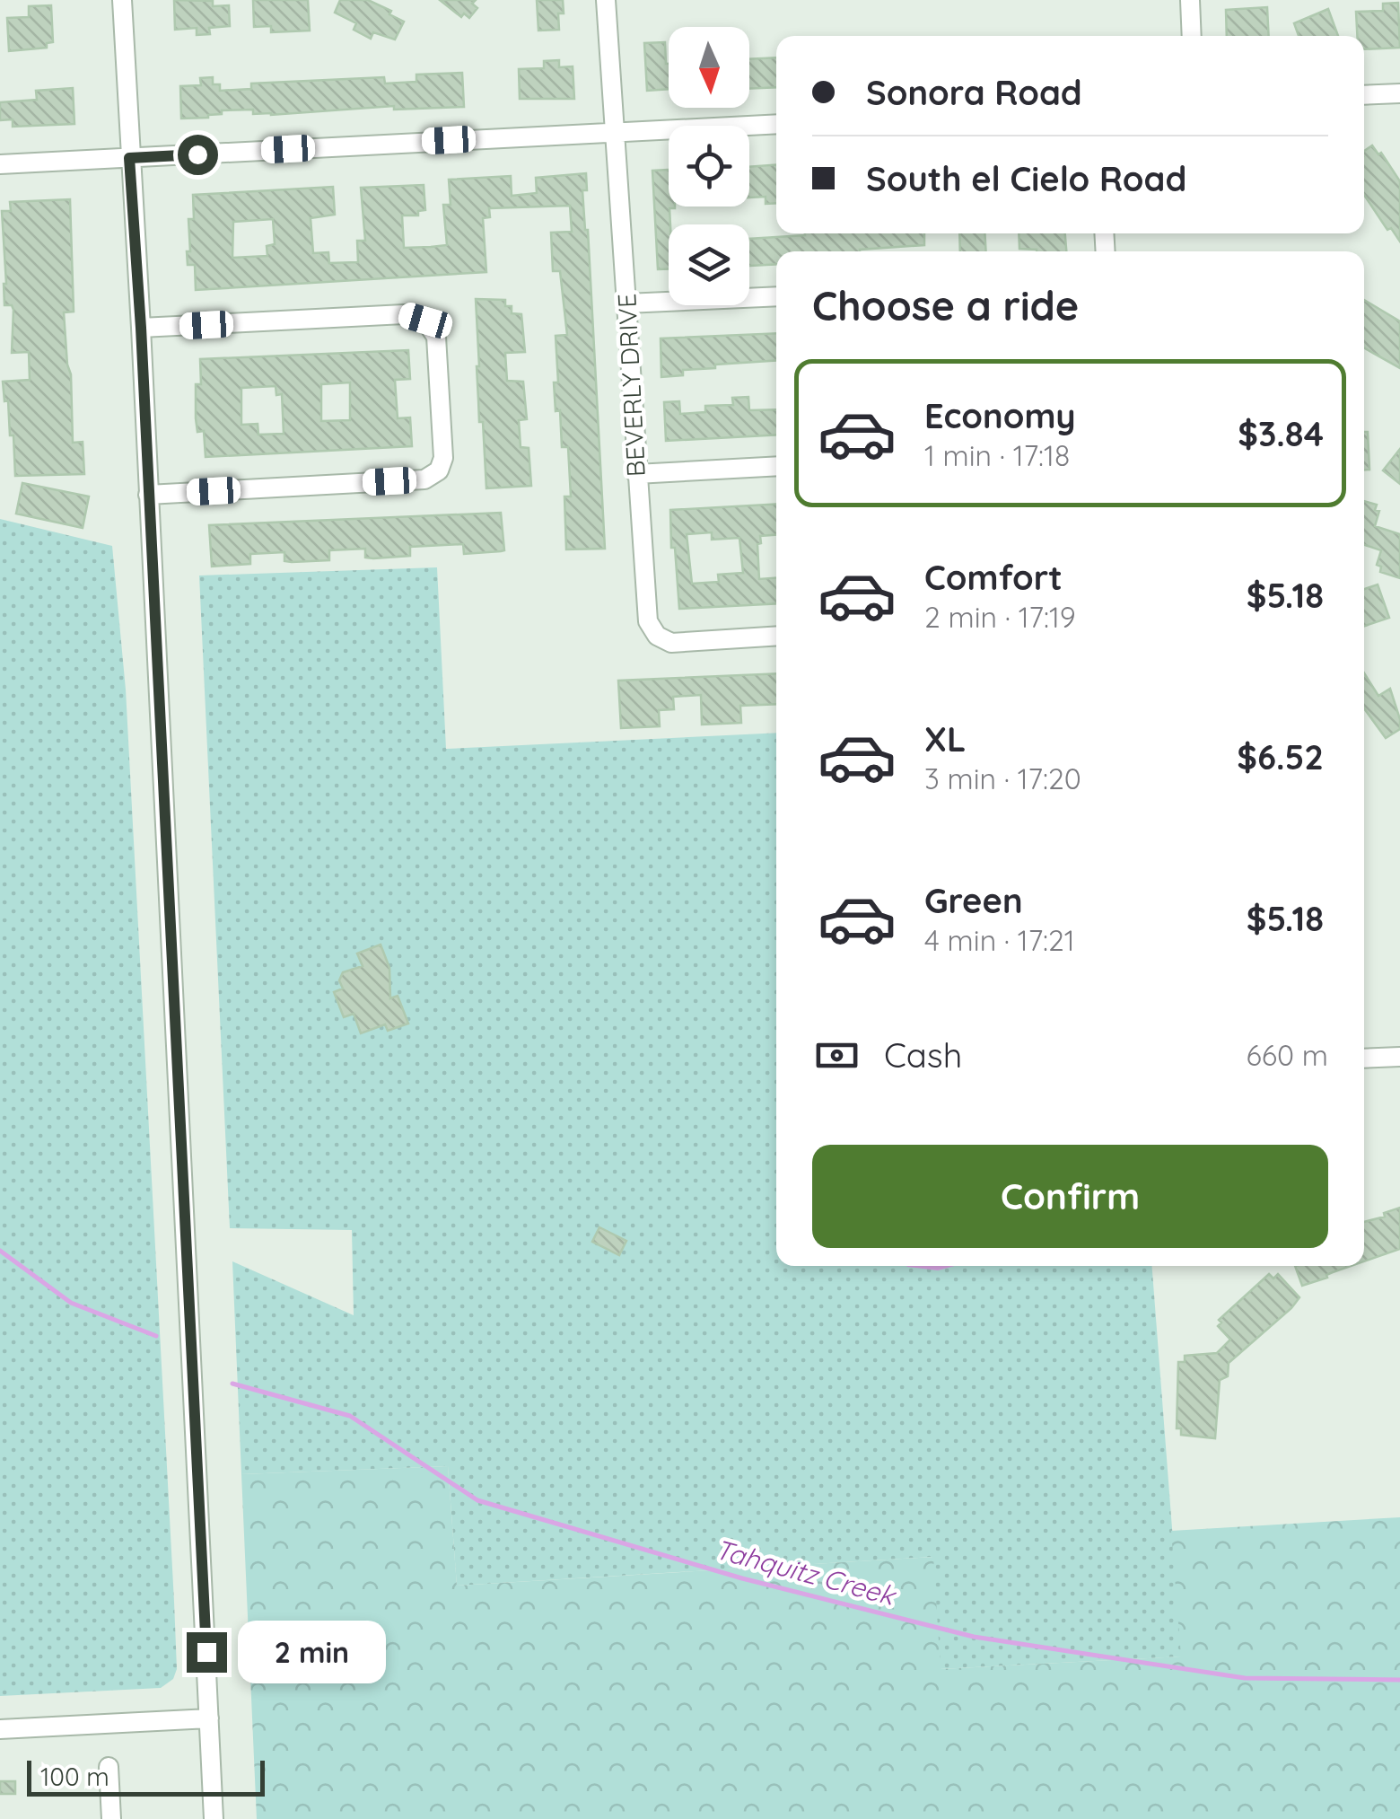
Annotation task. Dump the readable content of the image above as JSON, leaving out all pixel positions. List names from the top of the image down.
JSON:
{
  "streets": {
    "street": ["BEVERLY DRIVE"]
  },
  "water": ["Tahquitz Creek"],
  "scale_bar": "100 m",
  "north": "bottom",
  "page": {
    "banner": ["Sonora Road", "South el Cielo Road"],
    "heading": "Choose a ride",
    "list": [
      {
        "name": "Economy",
        "note": "1 min · 17:18",
        "value": "$3.84"
      },
      {
        "name": "Comfort",
        "note": "2 min · 17:19",
        "value": "$5.18"
      },
      {
        "name": "XL",
        "note": "3 min · 17:20",
        "value": "$6.52"
      },
      {
        "name": "Green",
        "note": "4 min · 17:21",
        "value": "$5.18"
      }
    ],
    "pay": ["Cash", "660 m"],
    "buttons": "Confirm",
    "bubble": "2 min",
    "scale": "100 m"
  }
}
